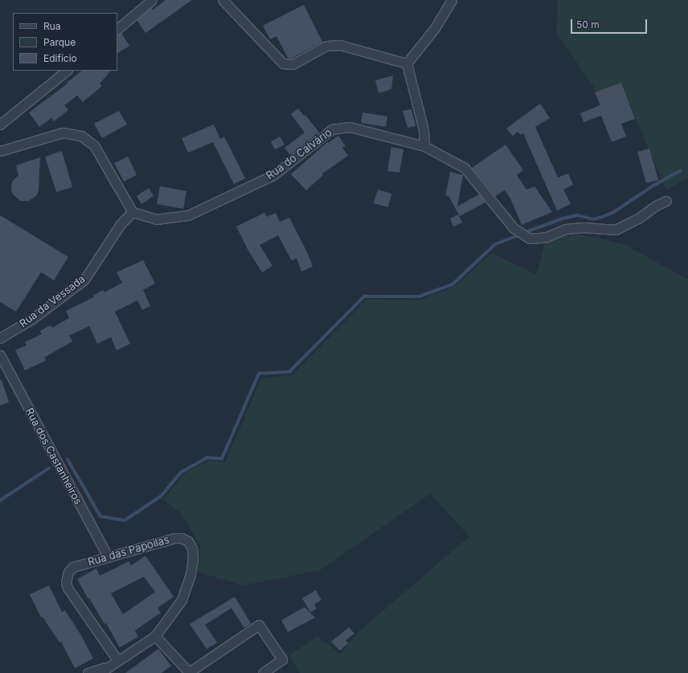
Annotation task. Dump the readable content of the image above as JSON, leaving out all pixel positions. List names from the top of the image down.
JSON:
{
  "streets": {
    "street": [
      "Rua do Calvário",
      "Rua da Vessada",
      "Rua dos Castanheiros",
      "Rua das Papoilas"
    ]
  },
  "crossings": [
    ["Rua do Calvário", "Rua da Vessada"],
    ["Rua dos Castanheiros", "Rua das Papoilas"]
  ],
  "legend": ["Rua", "Parque", "Edifício"],
  "scale_bar": "50 m"
}
